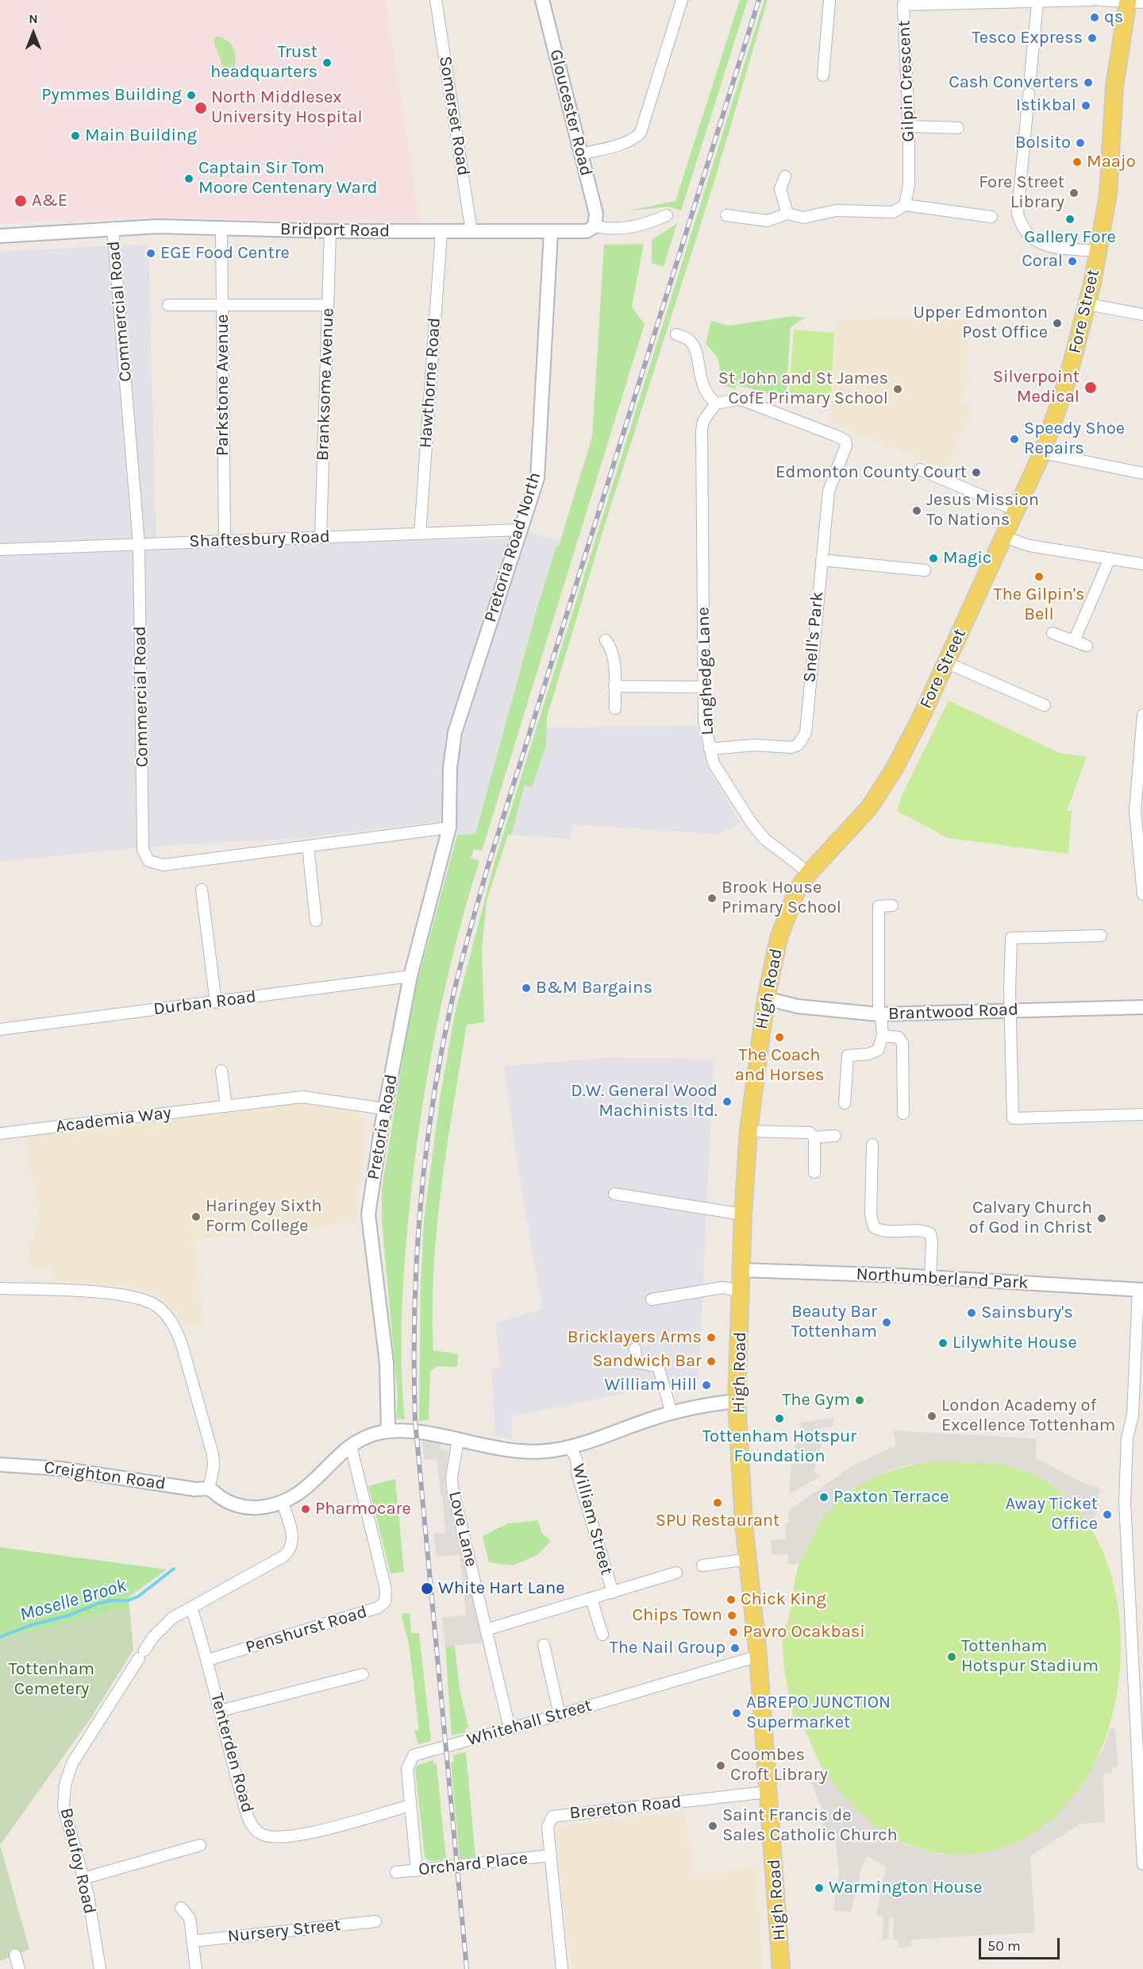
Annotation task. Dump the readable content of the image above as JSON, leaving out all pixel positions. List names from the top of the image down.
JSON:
{
  "streets": {
    "main road": ["Fore Street", "High Road"],
    "street": [
      "Gilpin Crescent",
      "Gloucester Road",
      "Somerset Road",
      "Bridport Road",
      "Commercial Road",
      "Hawthorne Road",
      "Branksome Avenue",
      "Parkstone Avenue",
      "Shaftesbury Road",
      "Pretoria Road North",
      "Snell's Park",
      "Langhedge Lane",
      "Durban Road",
      "Brantwood Road",
      "Academia Way",
      "Pretoria Road",
      "Northumberland Park",
      "Creighton Road",
      "William Street",
      "Love Lane",
      "Penshurst Road",
      "Whitehall Street",
      "Tenterden Road",
      "Brereton Road",
      "Beaufoy Road",
      "Orchard Place",
      "Nursery Street"
    ]
  },
  "crossings": [
    ["Gloucester Road", "Bridport Road"],
    ["Somerset Road", "Bridport Road"],
    ["Bridport Road", "Commercial Road"],
    ["Bridport Road", "Hawthorne Road"],
    ["Bridport Road", "Branksome Avenue"],
    ["Bridport Road", "Parkstone Avenue"],
    ["Bridport Road", "Pretoria Road North"],
    ["Commercial Road", "Shaftesbury Road"],
    ["Commercial Road", "Pretoria Road North"],
    ["Commercial Road", "Pretoria Road"],
    ["Fore Street", "High Road"],
    ["Hawthorne Road", "Shaftesbury Road"],
    ["Branksome Avenue", "Shaftesbury Road"],
    ["Parkstone Avenue", "Shaftesbury Road"],
    ["Shaftesbury Road", "Pretoria Road North"],
    ["Pretoria Road North", "Pretoria Road"],
    ["Snell's Park", "Langhedge Lane"],
    ["Langhedge Lane", "High Road"],
    ["High Road", "Brantwood Road"],
    ["High Road", "Northumberland Park"],
    ["High Road", "Whitehall Street"],
    ["High Road", "Brereton Road"],
    ["Durban Road", "Pretoria Road"],
    ["Academia Way", "Pretoria Road"],
    ["Love Lane", "Whitehall Street"],
    ["Penshurst Road", "Tenterden Road"],
    ["Whitehall Street", "Orchard Place"],
    ["Tenterden Road", "Beaufoy Road"],
    ["Brereton Road", "Orchard Place"]
  ],
  "water": ["Moselle Brook"],
  "parks": ["Tottenham Cemetery"],
  "places": [
    "qs",
    "Tesco Express",
    "Trust headquarters",
    "Cash Converters",
    "Pymmes Building",
    "Istikbal",
    "North Middlesex University Hospital",
    "Main Building",
    "Bolsito",
    "Maajo",
    "Captain Sir Tom Moore Centenary Ward",
    "Fore Street Library",
    "A&E",
    "Gallery Fore",
    "EGE Food Centre",
    "Coral",
    "Upper Edmonton Post Office",
    "Silverpoint Medical",
    "St John and St James CofE Primary School",
    "Speedy Shoe Repairs",
    "Edmonton County Court",
    "Jesus Mission To Nations",
    "Magic",
    "The Gilpin's Bell",
    "Brook House Primary School",
    "B&M Bargains",
    "The Coach and Horses",
    "D.W. General Wood Machinists ltd.",
    "Haringey Sixth Form College",
    "Calvary Church of God in Christ",
    "Sainsbury's",
    "Beauty Bar Tottenham",
    "Bricklayers Arms",
    "Lilywhite House",
    "Sandwich Bar",
    "William Hill",
    "The Gym",
    "London Academy of Excellence Tottenham",
    "Tottenham Hotspur Foundation",
    "Paxton Terrace",
    "SPU Restaurant",
    "Pharmocare",
    "Away Ticket Office",
    "White Hart Lane",
    "Chick King",
    "Chips Town",
    "Pavro Ocakbasi",
    "The Nail Group",
    "Tottenham Hotspur Stadium",
    "ABREPO JUNCTION Supermarket",
    "Coombes Croft Library",
    "Saint Francis de Sales Catholic Church",
    "Warmington House"
  ],
  "scale_bar": "50 m",
  "north": "top"
}
